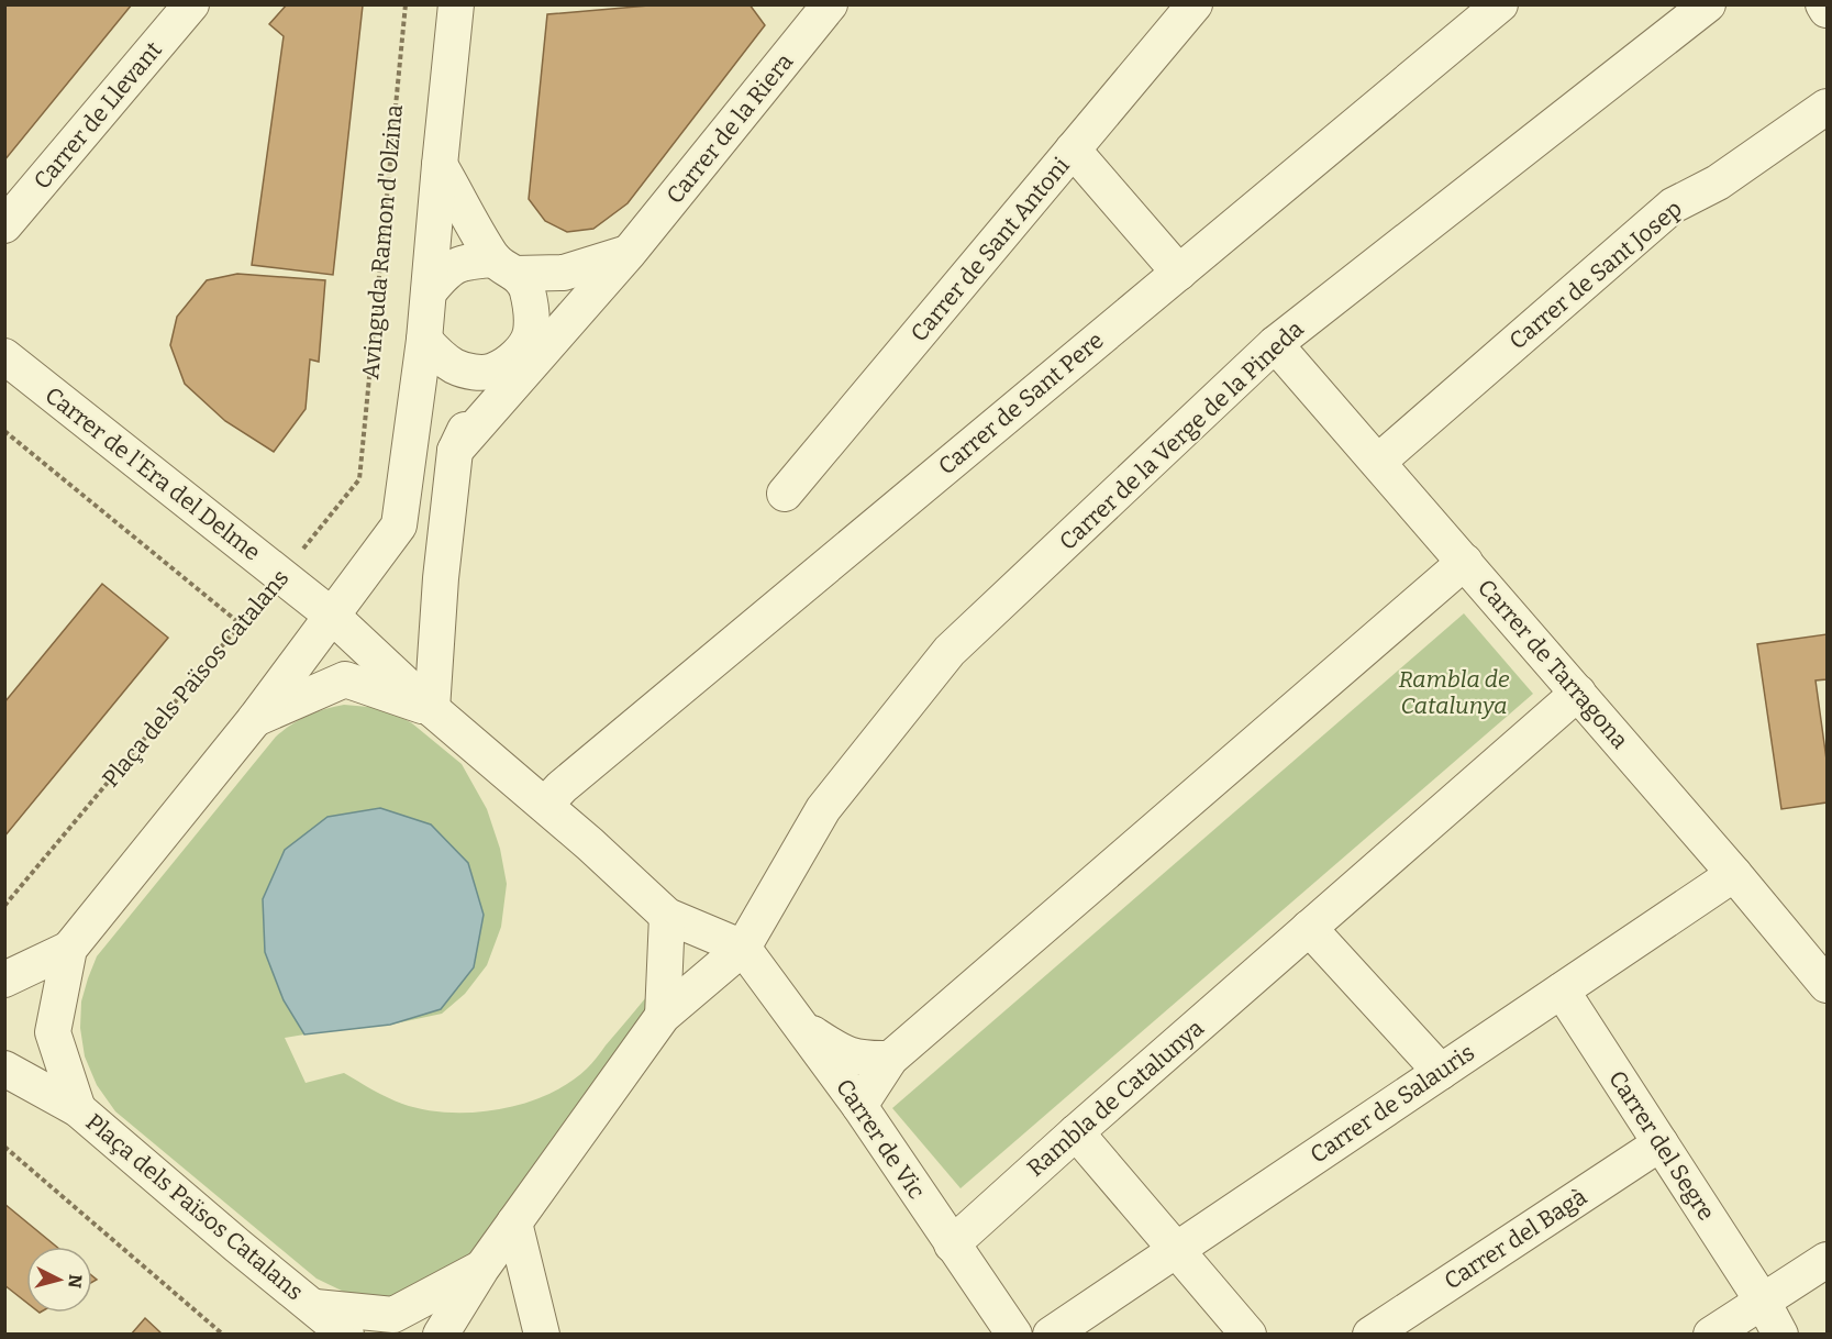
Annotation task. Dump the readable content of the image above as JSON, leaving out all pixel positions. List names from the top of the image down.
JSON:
{
  "streets": {
    "street": [
      "Carrer de Llevant",
      "Carrer de la Riera",
      "Avinguda Ramon d'Olzina",
      "Carrer de Sant Antoni",
      "Carrer de Sant Josep",
      "Carrer de Sant Pere",
      "Carrer de la Verge de la Pineda",
      "Carrer de l'Era del Delme",
      "Carrer de Tarragona",
      "Plaça dels Països Catalans",
      "Rambla de Catalunya",
      "Carrer de Salauris",
      "Carrer de Vic",
      "Carrer del Segre",
      "Carrer del Bagà"
    ]
  },
  "crossings": [
    ["Avinguda Ramon d'Olzina", "Carrer de l'Era del Delme"],
    ["Avinguda Ramon d'Olzina", "Plaça dels Països Catalans"],
    ["Carrer de Sant Josep", "Carrer de Tarragona"],
    ["Carrer de Sant Pere", "Plaça dels Països Catalans"],
    ["Carrer de la Verge de la Pineda", "Carrer de Tarragona"],
    ["Carrer de la Verge de la Pineda", "Plaça dels Països Catalans"],
    ["Carrer de la Verge de la Pineda", "Carrer de Vic"],
    ["Carrer de l'Era del Delme", "Plaça dels Països Catalans"],
    ["Carrer de Tarragona", "Rambla de Catalunya"],
    ["Carrer de Tarragona", "Carrer de Salauris"],
    ["Plaça dels Països Catalans", "Carrer de Vic"],
    ["Rambla de Catalunya", "Carrer de Vic"],
    ["Carrer de Salauris", "Carrer del Segre"],
    ["Carrer del Segre", "Carrer del Bagà"]
  ],
  "parks": ["Rambla de Catalunya"],
  "north": "right"
}
